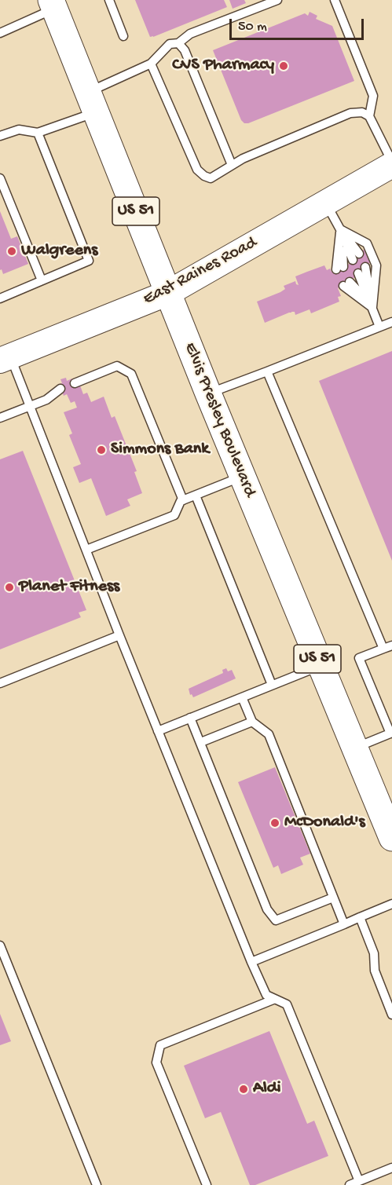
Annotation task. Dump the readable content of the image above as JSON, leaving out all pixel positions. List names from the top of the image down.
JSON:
{
  "streets": {
    "main road": ["US 51", "East Raines Road", "Elvis Presley Boulevard"]
  },
  "crossings": [
    ["East Raines Road", "Elvis Presley Boulevard"]
  ],
  "places": [
    "CVS Pharmacy",
    "Walgreens",
    "Simmons Bank",
    "Planet Fitness",
    "McDonald's",
    "Aldi"
  ],
  "scale_bar": "50 m"
}
